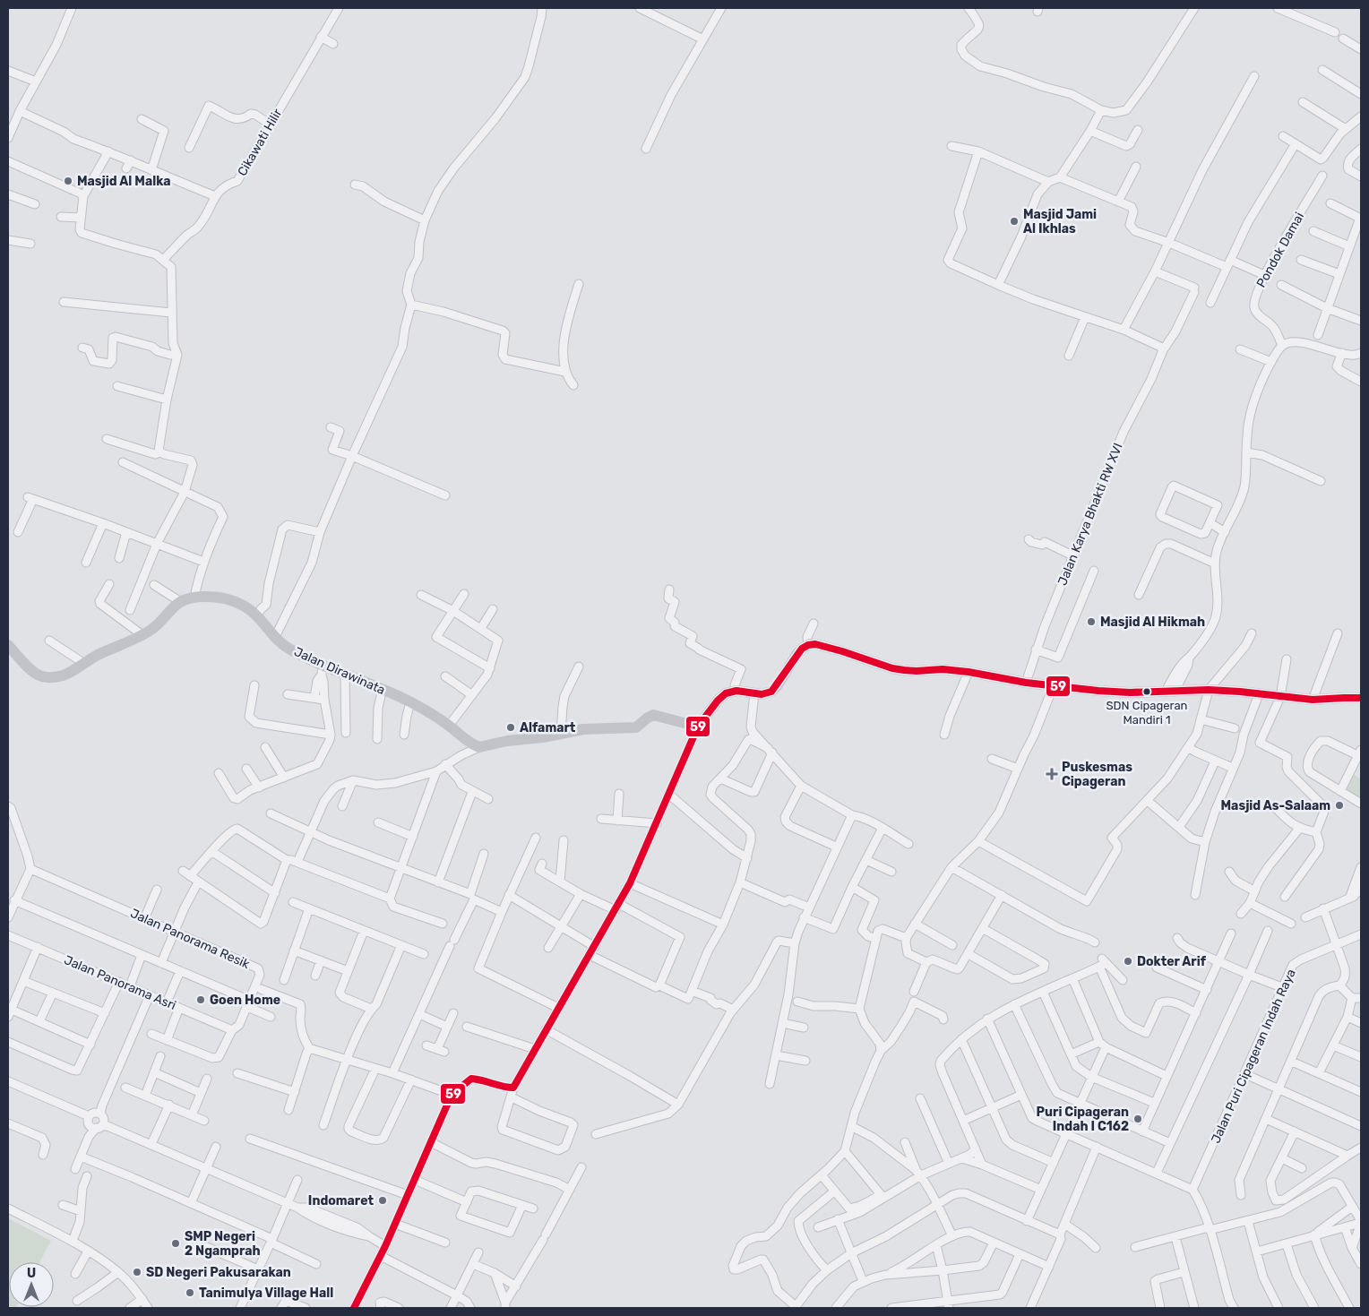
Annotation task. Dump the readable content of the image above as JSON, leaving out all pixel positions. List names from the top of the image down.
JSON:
{
  "streets": {
    "street": [
      "Cikawati Hilir",
      "Pondok Damai",
      "Jalan Karya Bhakti RW XVI",
      "Jalan Dirawinata",
      "Jalan Panorama Resik",
      "Jalan Panorama Asri",
      "Jalan Puri Cipageran Indah Raya"
    ]
  },
  "crossings": [
    ["Jalan Panorama Resik", "Jalan Panorama Asri"]
  ],
  "places": {
    "other": [
      "Masjid Al Malka",
      "Masjid Jami Al Ikhlas",
      "Masjid Al Hikmah",
      "SDN Cipageran Mandiri 1",
      "Alfamart",
      "Masjid As-Salaam",
      "Dokter Arif",
      "Goen Home",
      "Puri Cipageran Indah I C162",
      "Indomaret",
      "SMP Negeri 2 Ngamprah",
      "SD Negeri Pakusarakan",
      "Tanimulya Village Hall"
    ],
    "health": ["Puskesmas Cipageran"]
  },
  "lines": ["transit line 59"],
  "north": "top"
}
